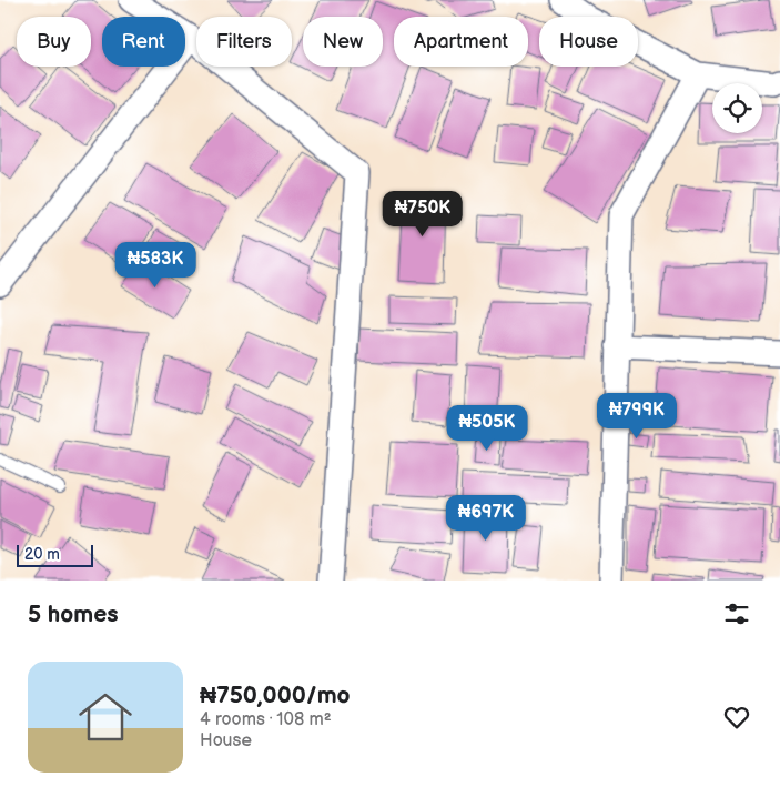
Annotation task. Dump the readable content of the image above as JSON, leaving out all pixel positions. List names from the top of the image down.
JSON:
{
  "scale_bar": "20 m",
  "page": {
    "chip": [
      "Buy",
      "Rent",
      "Filters",
      "New",
      "Apartment",
      "House"
    ],
    "price": [
      "₦750K",
      "₦583K",
      "₦799K",
      "₦505K",
      "₦697K"
    ],
    "scale": "20 m",
    "heading": "5 homes",
    "list": [
      {
        "name": "₦750,000/mo",
        "note": "4 rooms · 108 m² · House"
      }
    ]
  }
}
